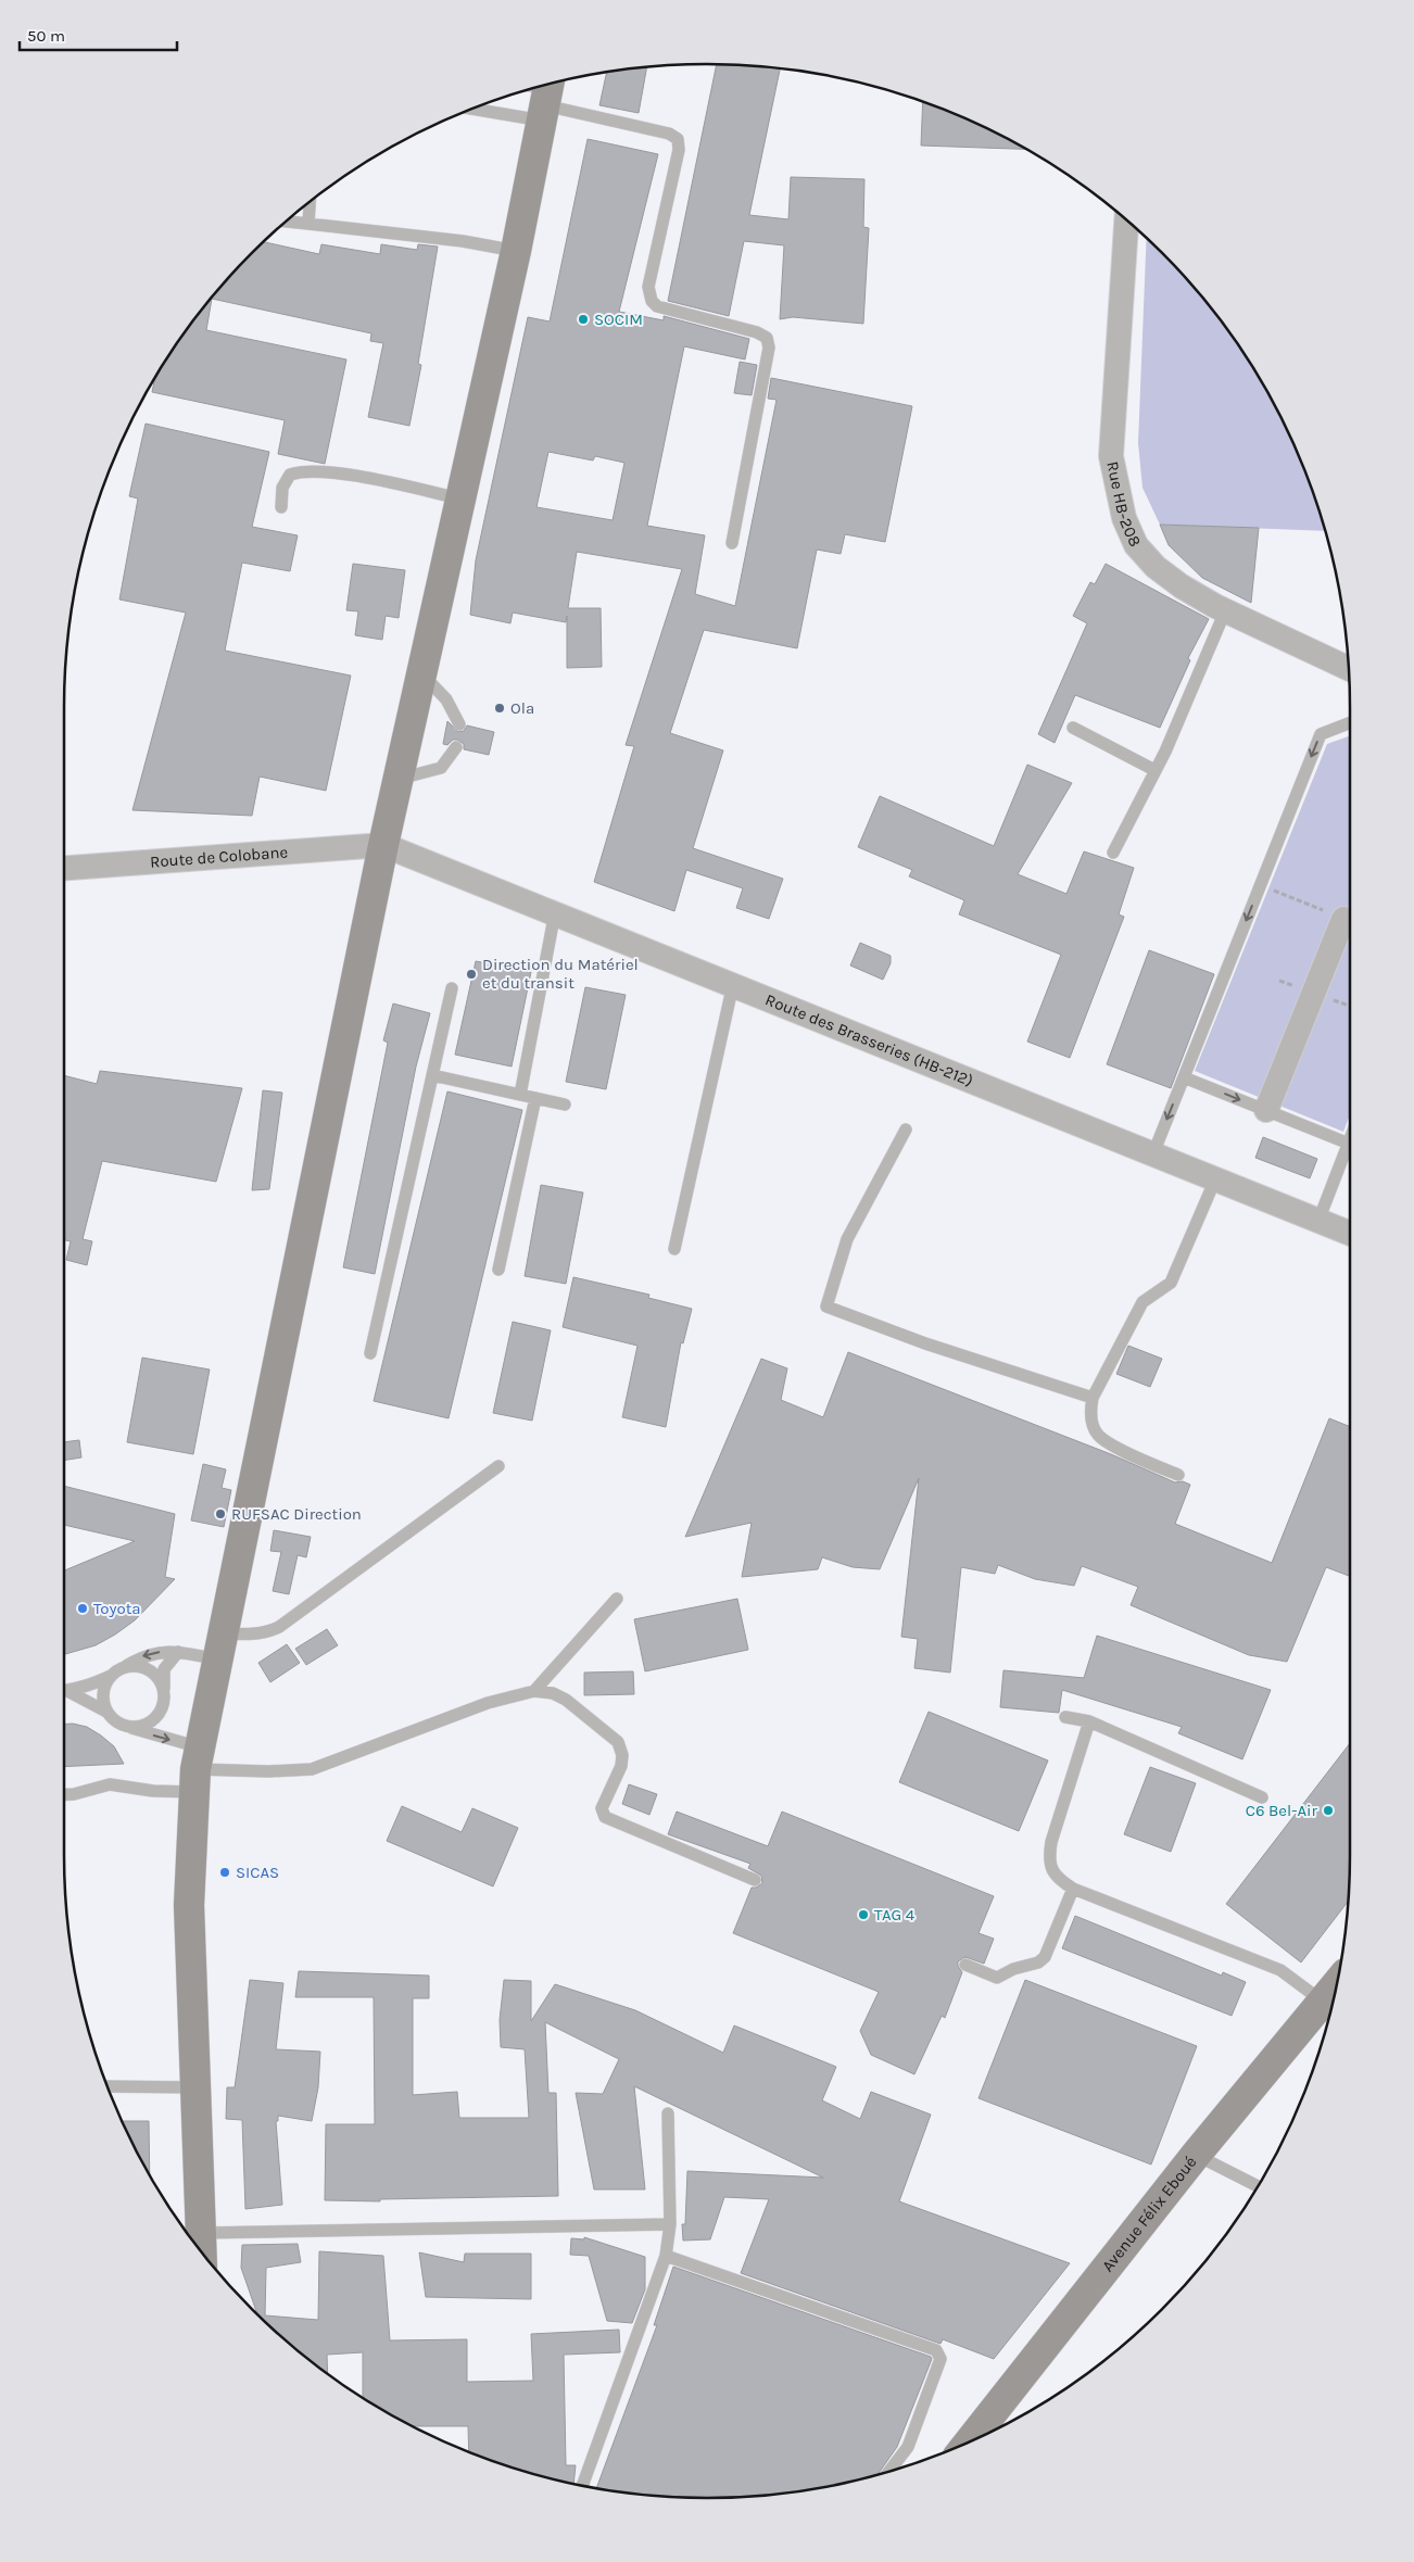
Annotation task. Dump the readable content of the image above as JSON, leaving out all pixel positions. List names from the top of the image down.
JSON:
{
  "streets": {
    "street": [
      "Rue HB-208",
      "Route de Colobane",
      "Route des Brasseries (HB-212)",
      "Avenue Félix Eboué"
    ]
  },
  "crossings": [
    ["Route de Colobane", "Route des Brasseries (HB-212)"]
  ],
  "places": [
    "SOCIM",
    "Ola",
    "Direction du Matériel et du transit",
    "RUFSAC Direction",
    "Toyota",
    "C6 Bel-Air",
    "SICAS",
    "TAG 4"
  ],
  "scale_bar": "50 m"
}
